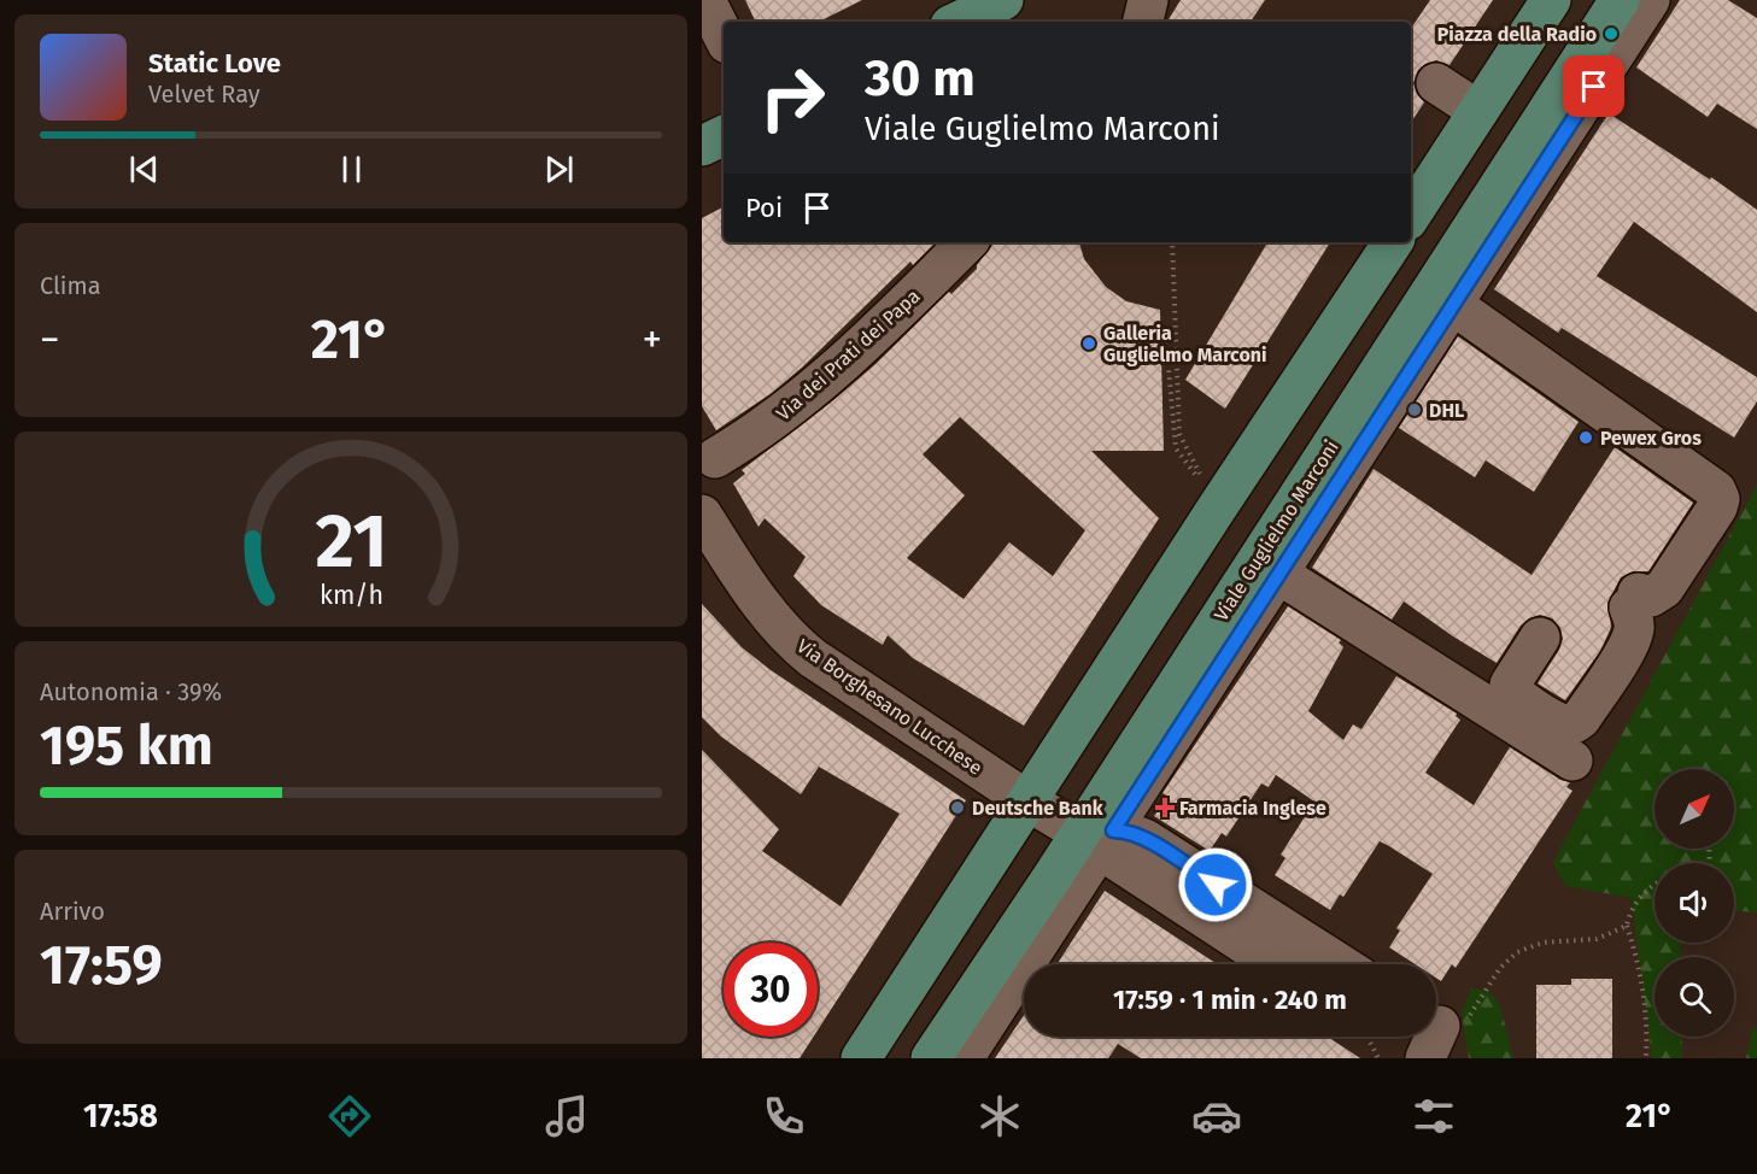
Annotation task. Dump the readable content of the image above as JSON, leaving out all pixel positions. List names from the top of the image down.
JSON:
{
  "streets": {
    "main road": ["Viale Guglielmo Marconi"],
    "street": ["Via dei Prati dei Papa", "Via Borghesano Lucchese"]
  },
  "crossings": [
    ["Viale Guglielmo Marconi", "Via Borghesano Lucchese"]
  ],
  "places": {
    "other": [
      "Piazza della Radio",
      "Galleria Guglielmo Marconi",
      "DHL",
      "Pewex Gros",
      "Deutsche Bank"
    ],
    "health": ["Farmacia Inglese"]
  },
  "north": "top right",
  "page": {
    "turn": ["30 m", "Viale Guglielmo Marconi"],
    "song": ["Static Love", "Velvet Ray"],
    "then": "Poi",
    "tile": [
      "Clima",
      ["Autonomia · 39%", "195 km"],
      ["Arrivo", "17:59"]
    ],
    "heat": ["−", "21°", "+"],
    "limit": "30",
    "trip": "17:59 · 1 min · 240 m",
    "tabs": ["17:58", "21°"],
    "gauge": ["21", "km/h"]
  }
}
